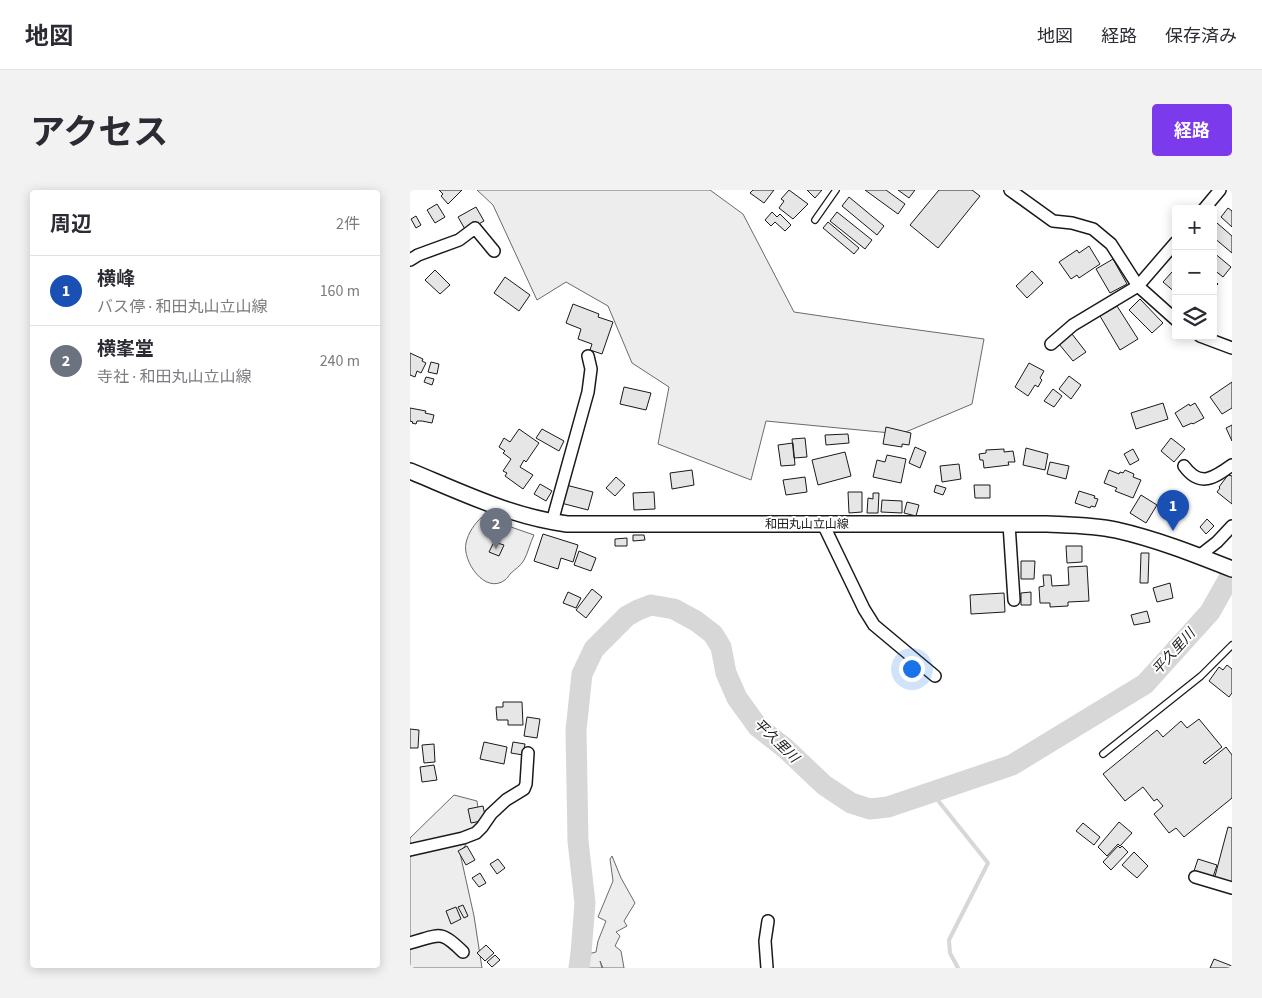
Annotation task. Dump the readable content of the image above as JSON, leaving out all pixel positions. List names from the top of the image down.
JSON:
{
  "streets": {
    "main road": ["和田丸山立山線"]
  },
  "water": ["平久里川"],
  "page": {
    "header": "地図",
    "nav": ["地図", "経路", "保存済み"],
    "title": "アクセス",
    "buttons": "経路",
    "heading": ["周辺", "2件"],
    "map_buttons": ["+", "−"],
    "list": [
      {
        "mark": "1",
        "name": "横峰",
        "note": "バス停 · 和田丸山立山線",
        "value": "160 m"
      },
      {
        "mark": "2",
        "name": "横峯堂",
        "note": "寺社 · 和田丸山立山線",
        "value": "240 m"
      }
    ],
    "pins": ["1", "2"]
  }
}
